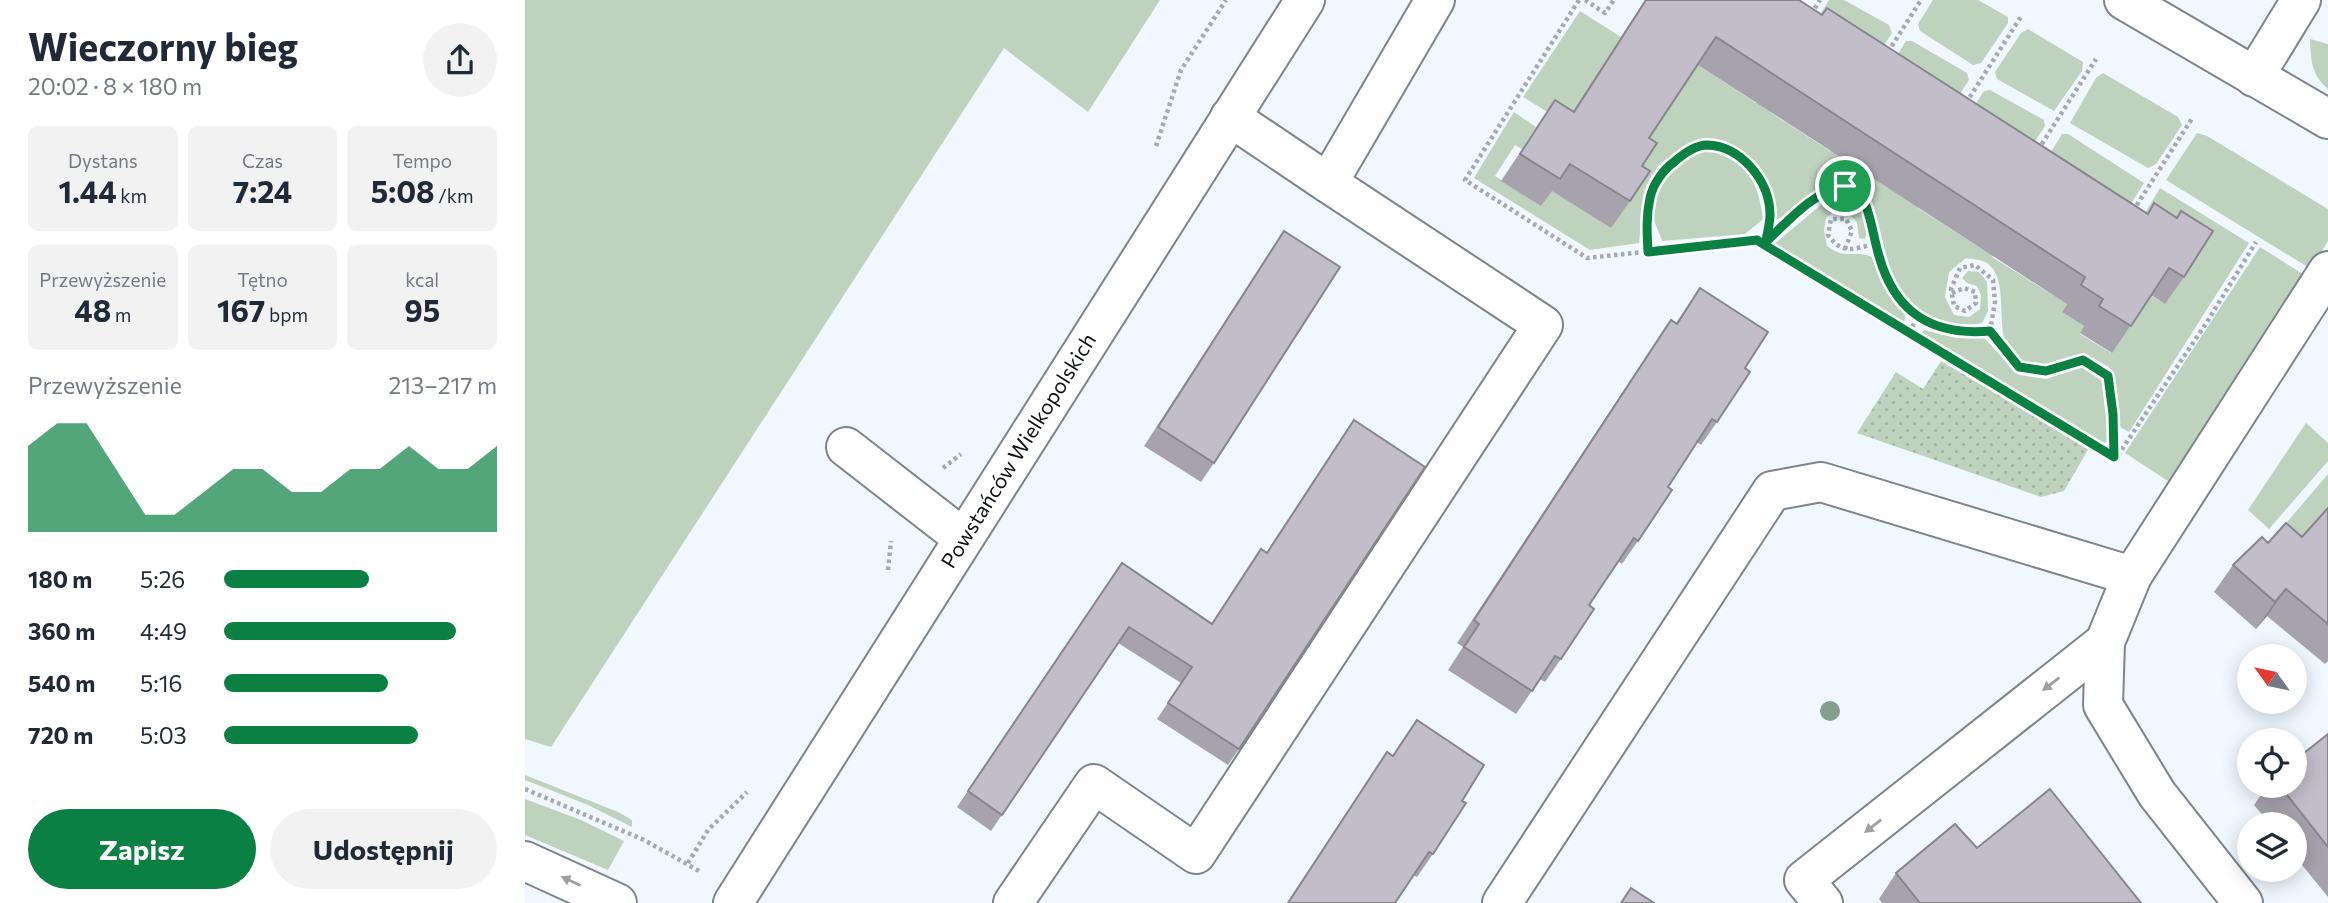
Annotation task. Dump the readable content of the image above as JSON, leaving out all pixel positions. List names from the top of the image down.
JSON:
{
  "streets": {
    "street": ["Powstańców Wielkopolskich"]
  },
  "north": "top left",
  "page": {
    "heading": ["Wieczorny bieg", "20:02 · 8 × 180 m"],
    "stats": [
      ["Dystans", "1.44 km"],
      ["Czas", "7:24"],
      ["Tempo", "5:08 /km"],
      ["Przewyższenie", "48 m"],
      ["Tętno", "167 bpm"],
      ["kcal", "95"]
    ],
    "chart": ["Przewyższenie", "213–217 m"],
    "list": [
      {
        "name": "180 m",
        "note": "5:26"
      },
      {
        "name": "360 m",
        "note": "4:49"
      },
      {
        "name": "540 m",
        "note": "5:16"
      },
      {
        "name": "720 m",
        "note": "5:03"
      }
    ],
    "buttons": ["Zapisz", "Udostępnij"]
  }
}
